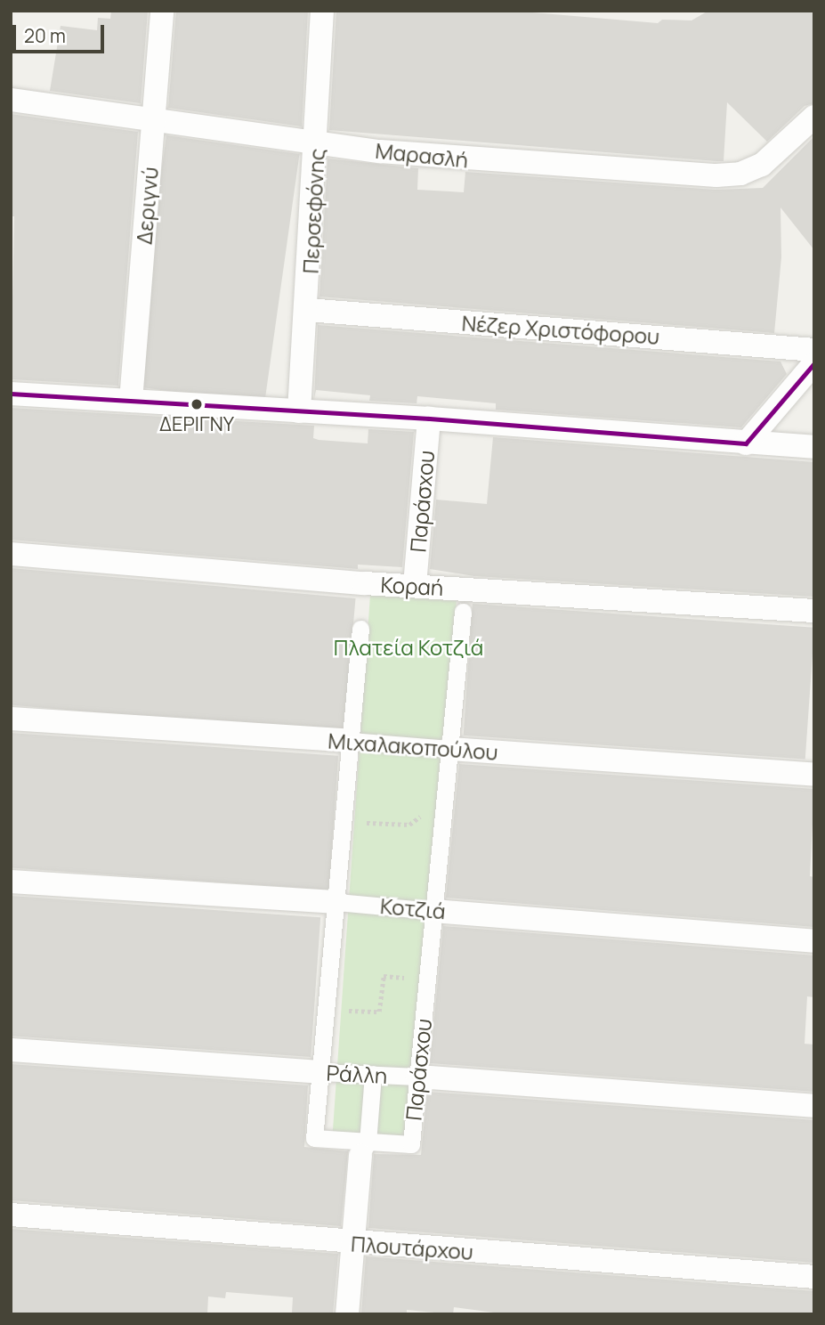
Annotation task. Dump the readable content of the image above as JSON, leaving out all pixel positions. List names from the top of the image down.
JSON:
{
  "streets": {
    "street": [
      "Μαρασλή",
      "Δεριγνύ",
      "Περσεφόνης",
      "Nέζερ Χριστόφορου",
      "Παράσχου",
      "Κοραή",
      "Μιχαλακοπούλου",
      "Κοτζιά",
      "Ράλλη",
      "Πλουτάρχου"
    ]
  },
  "crossings": [
    ["Μαρασλή", "Δεριγνύ"],
    ["Μαρασλή", "Περσεφόνης"],
    ["Περσεφόνης", "Nέζερ Χριστόφορου"],
    ["Παράσχου", "Κοραή"],
    ["Παράσχου", "Μιχαλακοπούλου"],
    ["Παράσχου", "Κοτζιά"],
    ["Παράσχου", "Ράλλη"]
  ],
  "parks": ["Πλατεία Κοτζιά"],
  "places": ["ΔΕΡΙΓΝΥ"],
  "scale_bar": "20 m"
}
